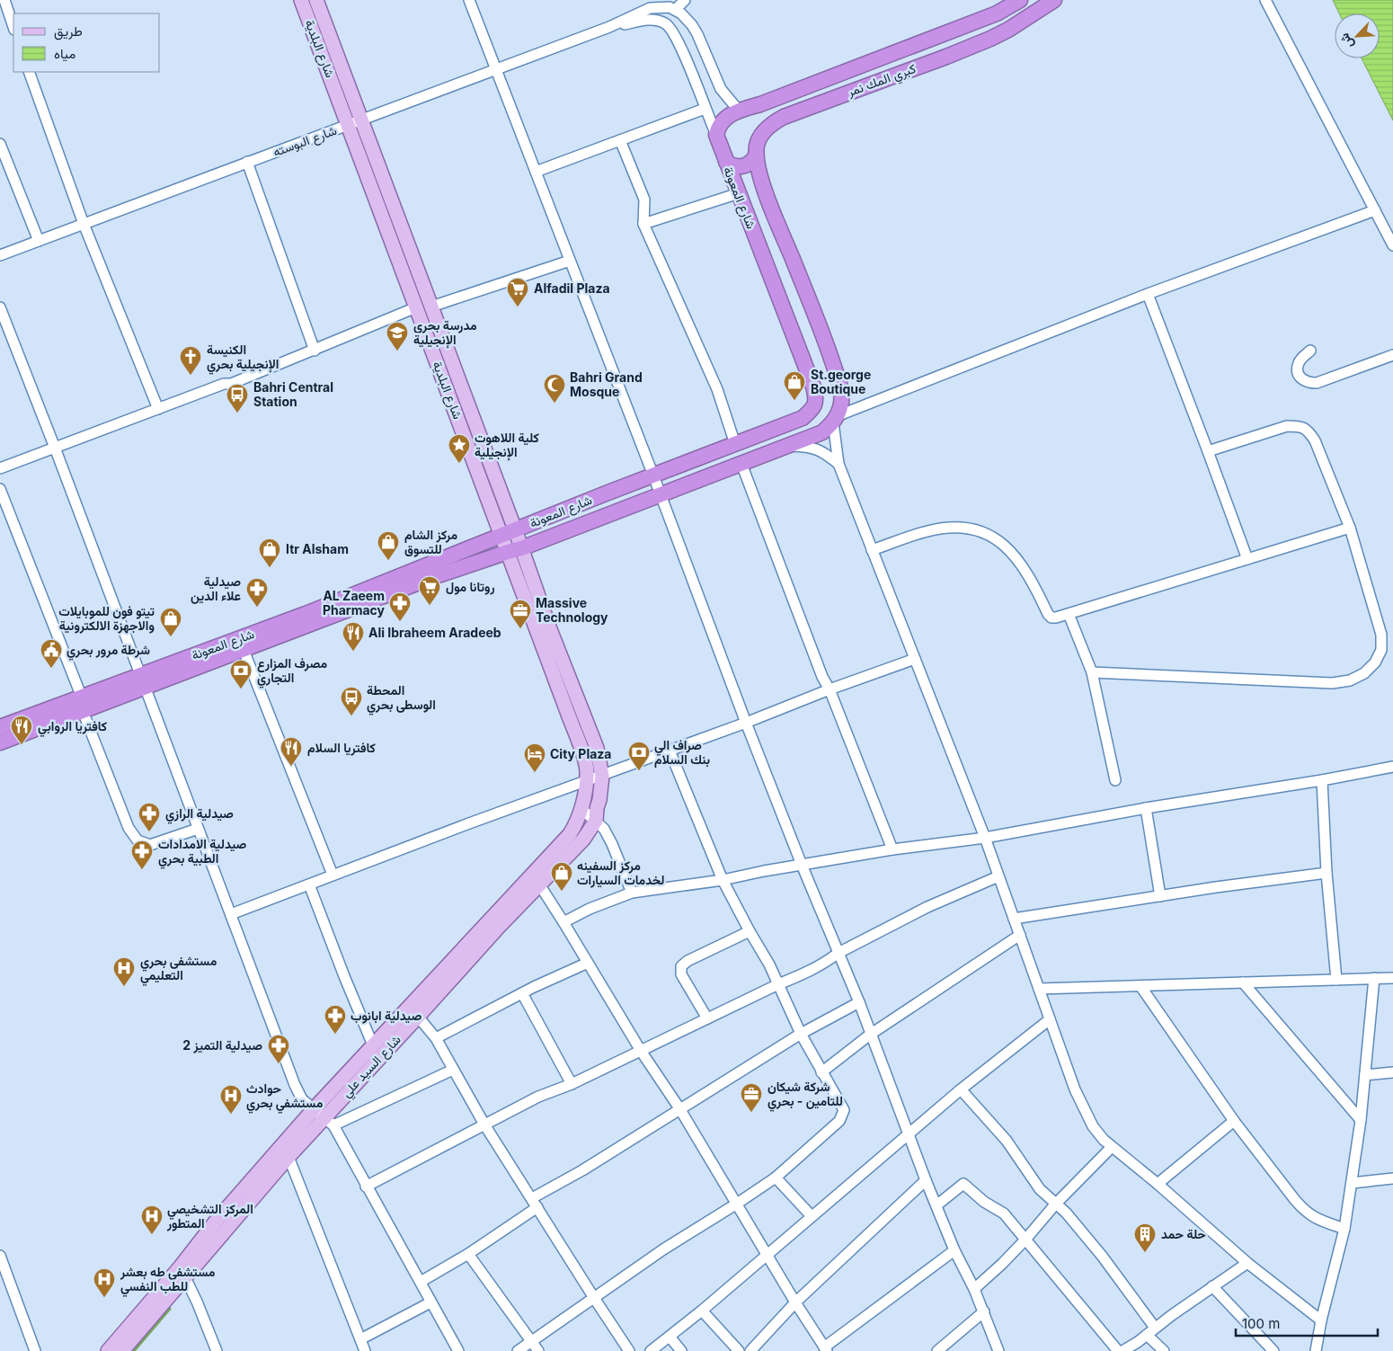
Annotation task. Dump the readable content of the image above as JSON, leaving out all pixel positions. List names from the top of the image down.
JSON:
{
  "streets": {
    "highway": ["كبري المك نمر", "شارع المعونة"],
    "main road": ["شارع البلدية", "شارع السيد علي"],
    "street": ["شارع البوسته"]
  },
  "crossings": [
    ["شارع البلدية", "شارع البوسته"],
    ["شارع البلدية", "شارع المعونة"],
    ["شارع البلدية", "شارع السيد علي"],
    ["كبري المك نمر", "شارع المعونة"]
  ],
  "places": {
    "supermarket": ["Alfadil Plaza", "روتانا مول"],
    "school or university": ["مدرسة بحري الإنجيلية"],
    "church": ["الكنيسة الإنجيلية بحري"],
    "shop": [
      "St.george Boutique",
      "مركز الشام للتسوق",
      "Itr Alsham",
      "تيتو فون للموبايلات والاجهزة الالكترونية",
      "مركز السفينه لخدمات السيارات"
    ],
    "mosque": ["Bahri Grand Mosque"],
    "bus stop": ["Bahri Central Station", "المحطة الوسطى بحري"],
    "place": ["كلية اللاهوت الإنجيلية"],
    "pharmacy": [
      "صيدلية علاء الدين",
      "AL Zaeem Pharmacy",
      "صيدلية الرازي",
      "صيدلية الامدادات الطبية بحري",
      "صيدلية ابانوب",
      "صيدلية التميز 2"
    ],
    "office": ["Massive Technology", "شركة شيكان للتامين - بحري"],
    "restaurant": ["Ali Ibraheem Aradeeb", "كافتريا الروابي", "كافتريا السلام"],
    "public building": ["شرطة مرور بحري"],
    "bank": ["مصرف المزارع التجاري", "صراف الي بنك السلام"],
    "hotel": ["City Plaza"],
    "hospital": [
      "مستشفى بحري التعليمي",
      "حوادث مستشفي بحري",
      "المركز التشخيصي المتطور",
      "مستشفى طه بعشر للطب النفسي"
    ],
    "building": ["حلة حمد"]
  },
  "legend": ["طريق", "مياه"],
  "scale_bar": "100 m",
  "north": "bottom left"
}
